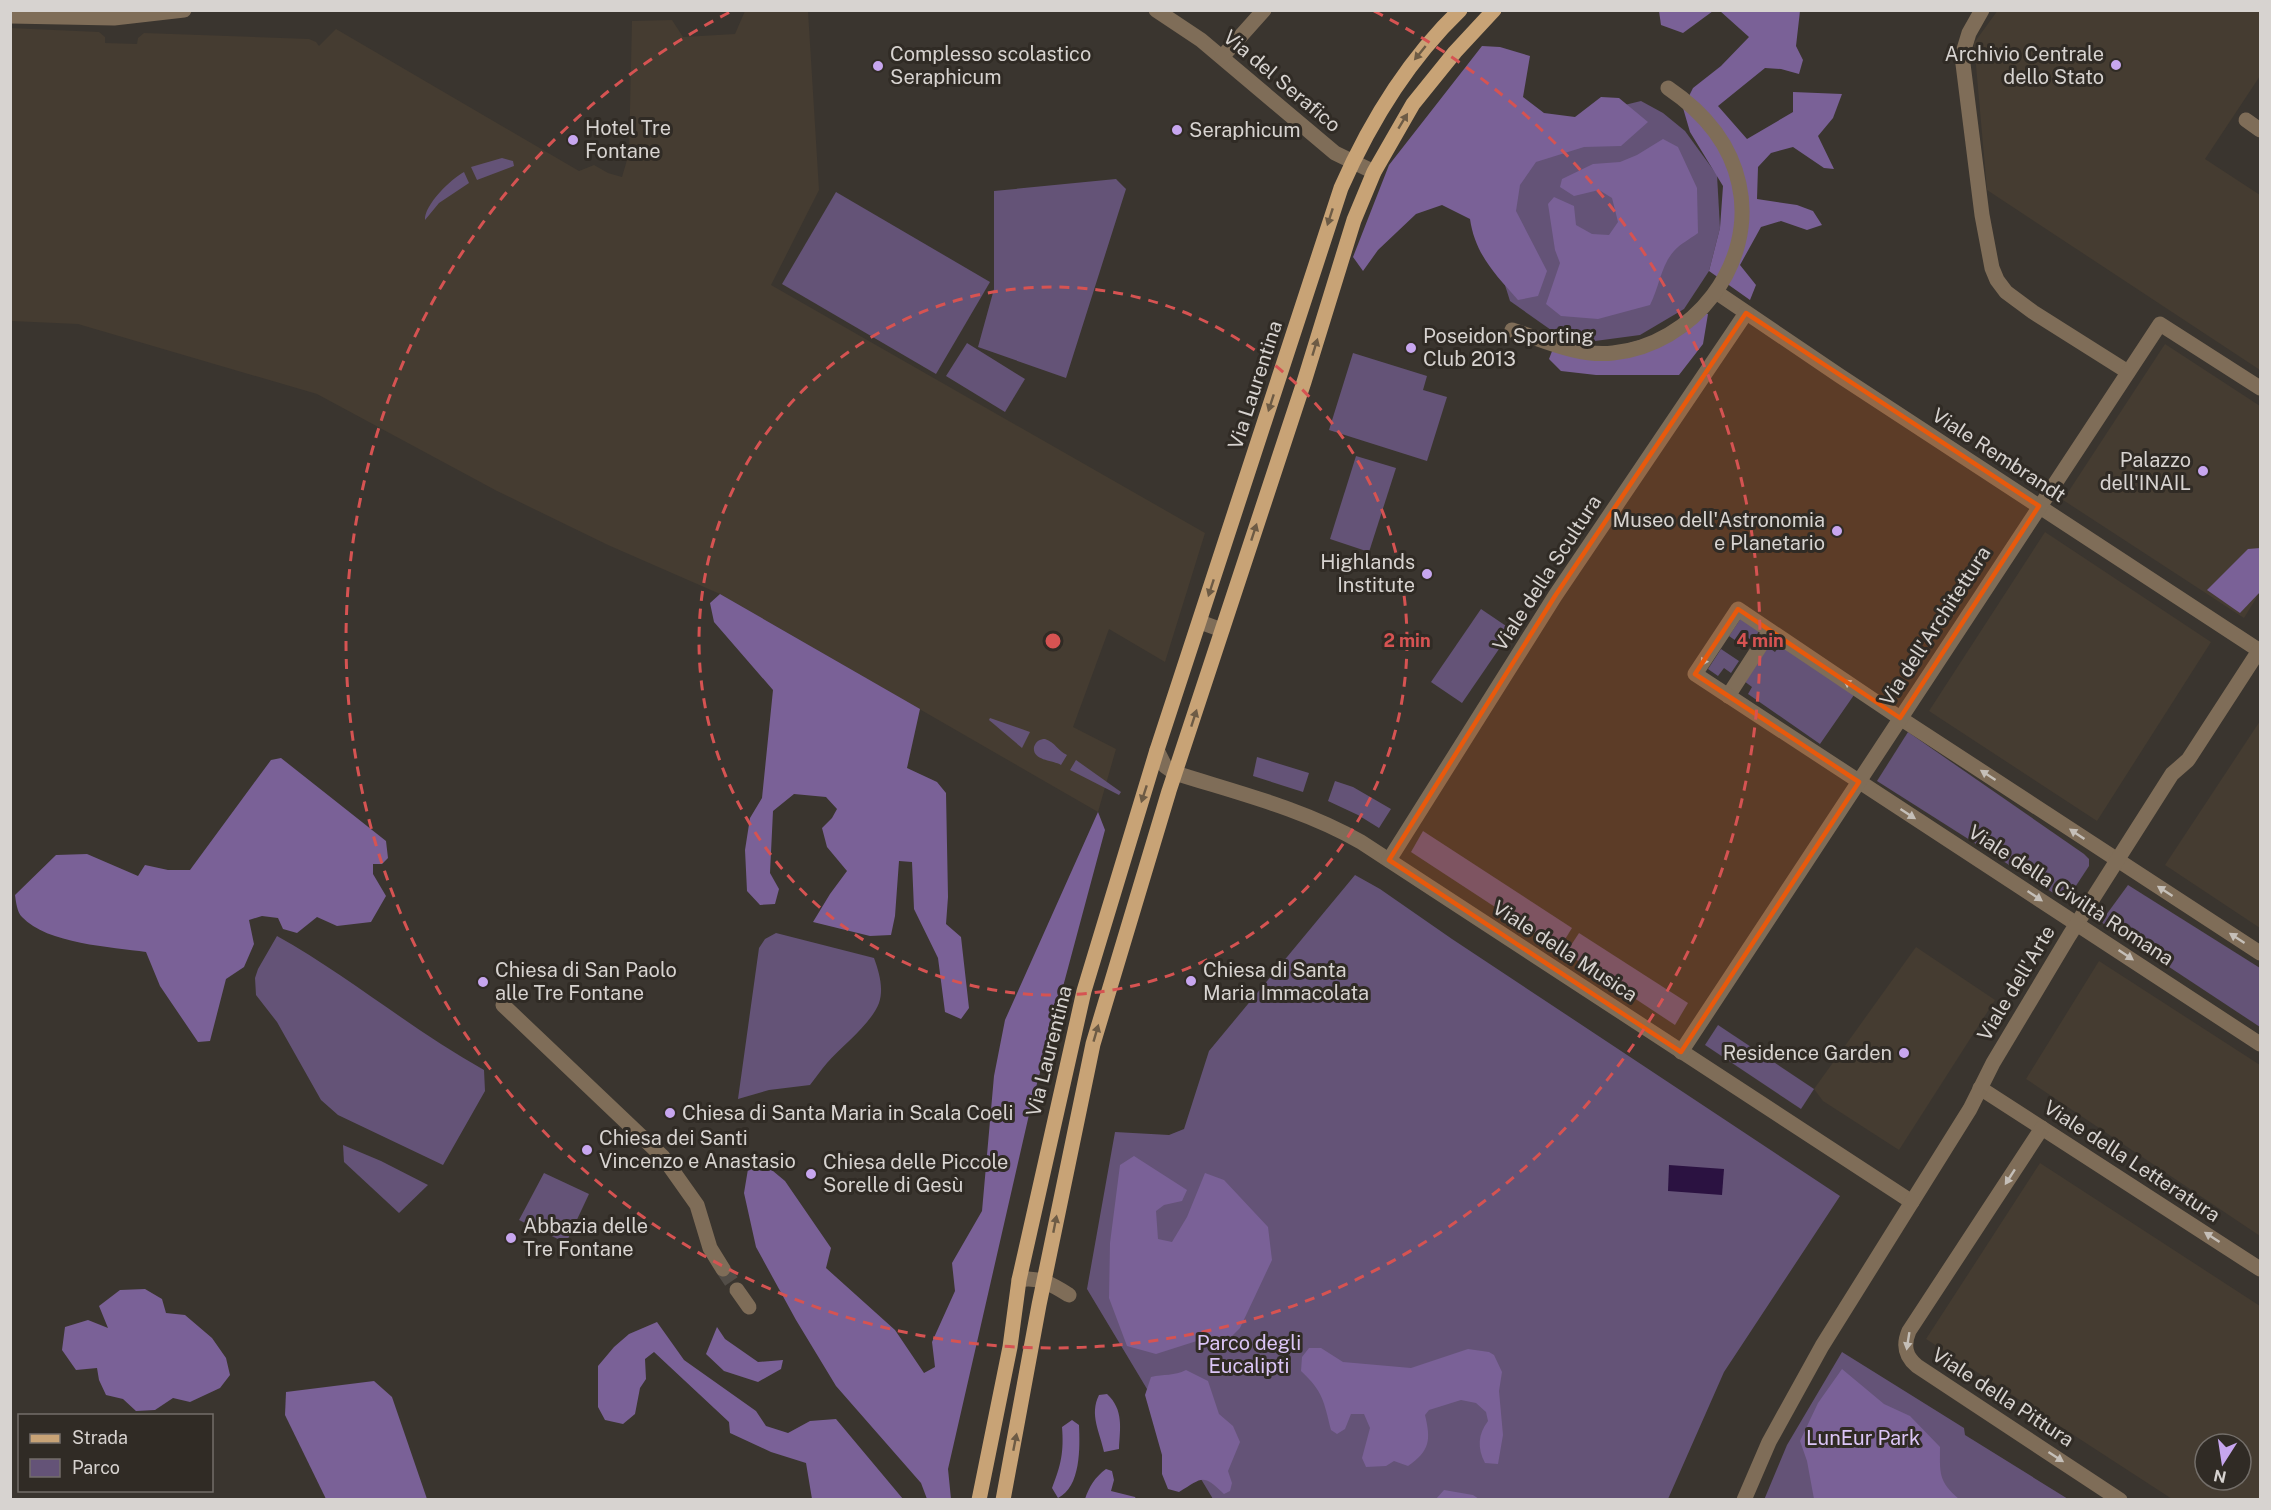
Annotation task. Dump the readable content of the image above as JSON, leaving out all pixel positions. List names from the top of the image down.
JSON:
{
  "streets": {
    "main road": ["Via Laurentina"],
    "street": [
      "Via del Serafico",
      "Viale Rembrandt",
      "Viale della Scultura",
      "Via dell'Architettura",
      "Viale della Civiltà Romana",
      "Viale della Musica",
      "Viale dell'Arte",
      "Viale della Letteratura",
      "Viale della Pittura"
    ]
  },
  "crossings": [
    ["Via del Serafico", "Via Laurentina"],
    ["Via Laurentina", "Viale della Musica"],
    ["Viale Rembrandt", "Viale della Scultura"],
    ["Viale Rembrandt", "Via dell'Architettura"],
    ["Viale Rembrandt", "Viale dell'Arte"],
    ["Viale della Scultura", "Viale della Musica"],
    ["Via dell'Architettura", "Viale della Civiltà Romana"],
    ["Via dell'Architettura", "Viale della Musica"],
    ["Viale della Civiltà Romana", "Viale dell'Arte"],
    ["Viale della Musica", "Viale dell'Arte"],
    ["Viale dell'Arte", "Viale della Letteratura"],
    ["Viale della Letteratura", "Viale della Pittura"]
  ],
  "one_way": ["Viale della Letteratura"],
  "parks": ["Parco degli Eucalipti", "LunEur Park"],
  "places": [
    "Archivio Centrale dello Stato",
    "Complesso scolastico Seraphicum",
    "Seraphicum",
    "Hotel Tre Fontane",
    "Poseidon Sporting Club 2013",
    "Palazzo dell'INAIL",
    "Museo dell'Astronomia e Planetario",
    "Highlands Institute",
    "Chiesa di Santa Maria Immacolata",
    "Chiesa di San Paolo alle Tre Fontane",
    "Residence Garden",
    "Chiesa di Santa Maria in Scala Coeli",
    "Chiesa dei Santi Vincenzo e Anastasio",
    "Chiesa delle Piccole Sorelle di Gesù",
    "Abbazia delle Tre Fontane"
  ],
  "legend": ["Strada", "Parco"],
  "north": "bottom",
  "rings": ["2 min", "4 min"]
}
